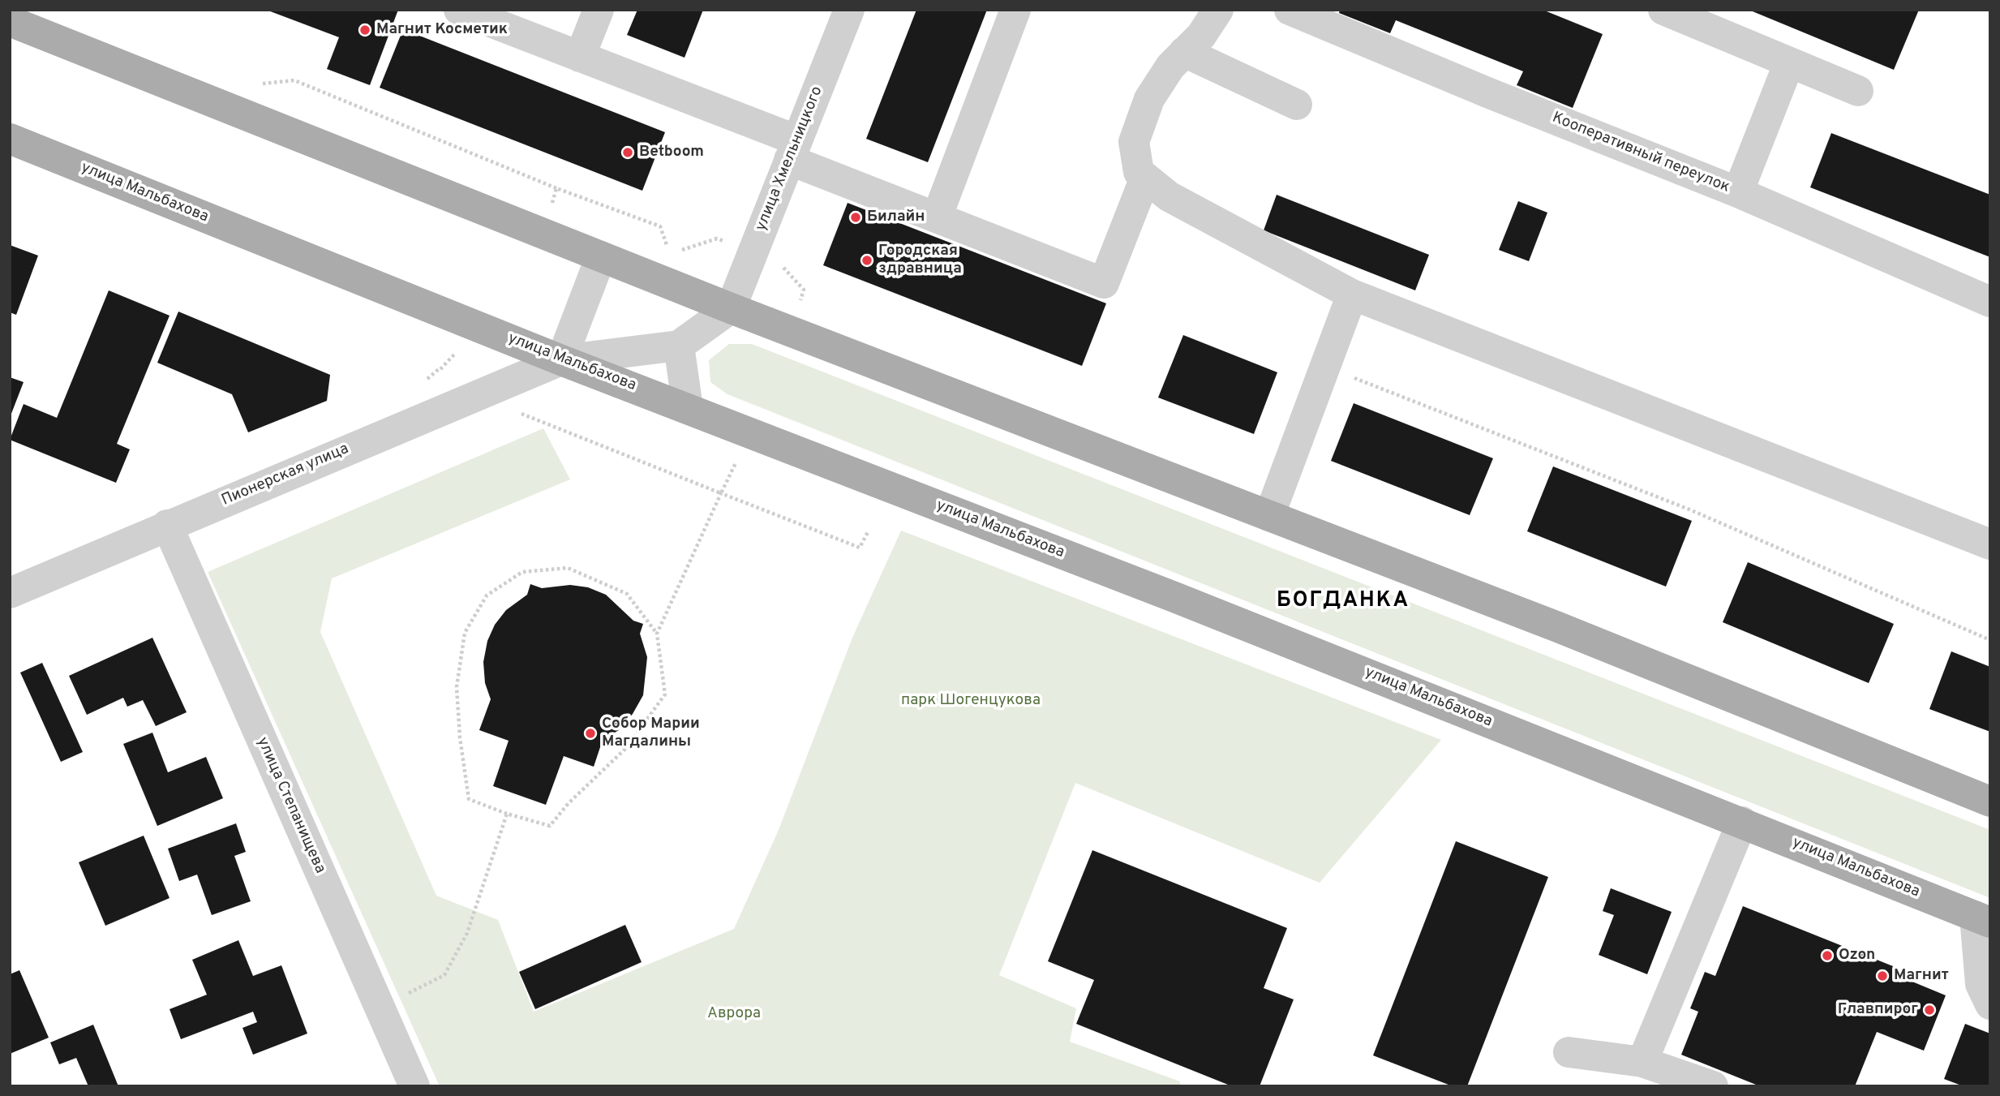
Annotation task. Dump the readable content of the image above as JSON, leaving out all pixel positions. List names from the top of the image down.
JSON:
{
  "streets": {
    "main road": ["улица Мальбахова"],
    "street": [
      "Кооперативный переулок",
      "улица Хмельницкого",
      "Пионерская улица",
      "улица Степанищева"
    ]
  },
  "crossings": [
    ["улица Мальбахова", "Пионерская улица"],
    ["Пионерская улица", "улица Степанищева"]
  ],
  "districts": ["БОГДАНКА"],
  "parks": ["парк Шогенцукова", "Аврора"],
  "places": [
    "Магнит Косметик",
    "Betboom",
    "Билайн",
    "Городская здравница",
    "Собор Марии Магдалины",
    "Ozon",
    "Магнит",
    "Главпирог"
  ]
}
